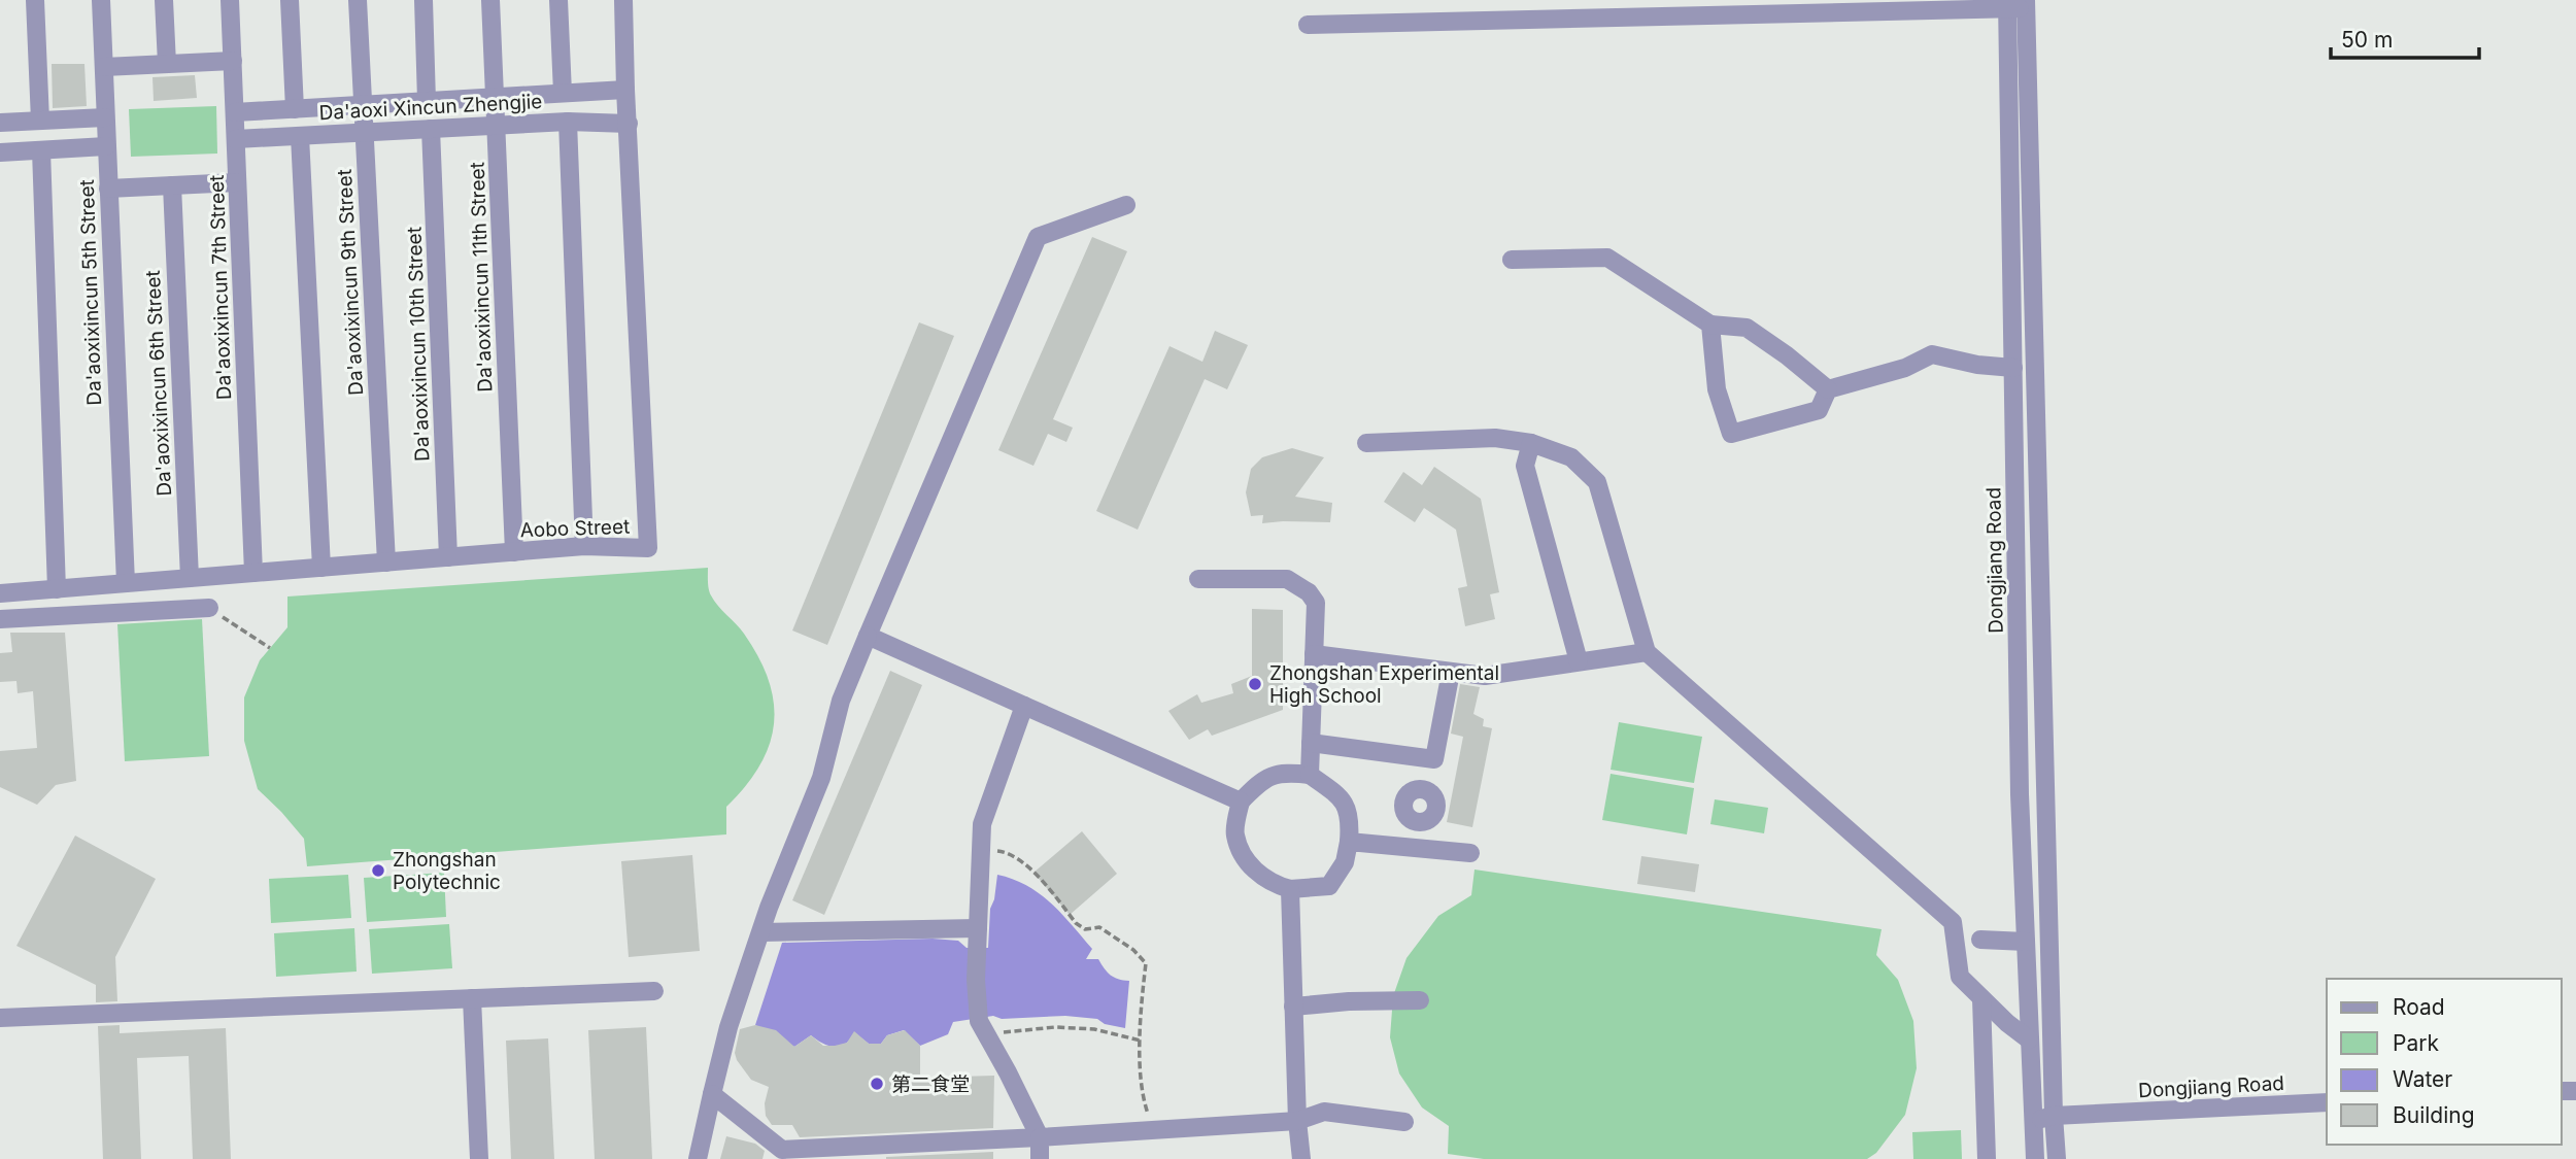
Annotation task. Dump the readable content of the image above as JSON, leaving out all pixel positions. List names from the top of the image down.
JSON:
{
  "streets": {
    "street": [
      "Da'aoxi Xincun Zhengjie",
      "Da'aoxixincun 11th Street",
      "Da'aoxixincun 9th Street",
      "Da'aoxixincun 7th Street",
      "Da'aoxixincun 5th Street",
      "Da'aoxixincun 10th Street",
      "Da'aoxixincun 6th Street",
      "Aobo Street",
      "Dongjiang Road"
    ]
  },
  "crossings": [
    ["Da'aoxi Xincun Zhengjie", "Da'aoxixincun 11th Street"],
    ["Da'aoxi Xincun Zhengjie", "Da'aoxixincun 9th Street"],
    ["Da'aoxi Xincun Zhengjie", "Da'aoxixincun 7th Street"],
    ["Da'aoxi Xincun Zhengjie", "Da'aoxixincun 10th Street"],
    ["Da'aoxi Xincun Zhengjie", "Aobo Street"],
    ["Da'aoxixincun 11th Street", "Aobo Street"],
    ["Da'aoxixincun 9th Street", "Aobo Street"],
    ["Da'aoxixincun 7th Street", "Aobo Street"],
    ["Da'aoxixincun 5th Street", "Aobo Street"],
    ["Da'aoxixincun 10th Street", "Aobo Street"],
    ["Da'aoxixincun 6th Street", "Aobo Street"]
  ],
  "places": ["Zhongshan Experimental High School", "Zhongshan Polytechnic", "第二食堂"],
  "legend": [
    "Road",
    "Park",
    "Water",
    "Building"
  ],
  "scale_bar": "50 m"
}
